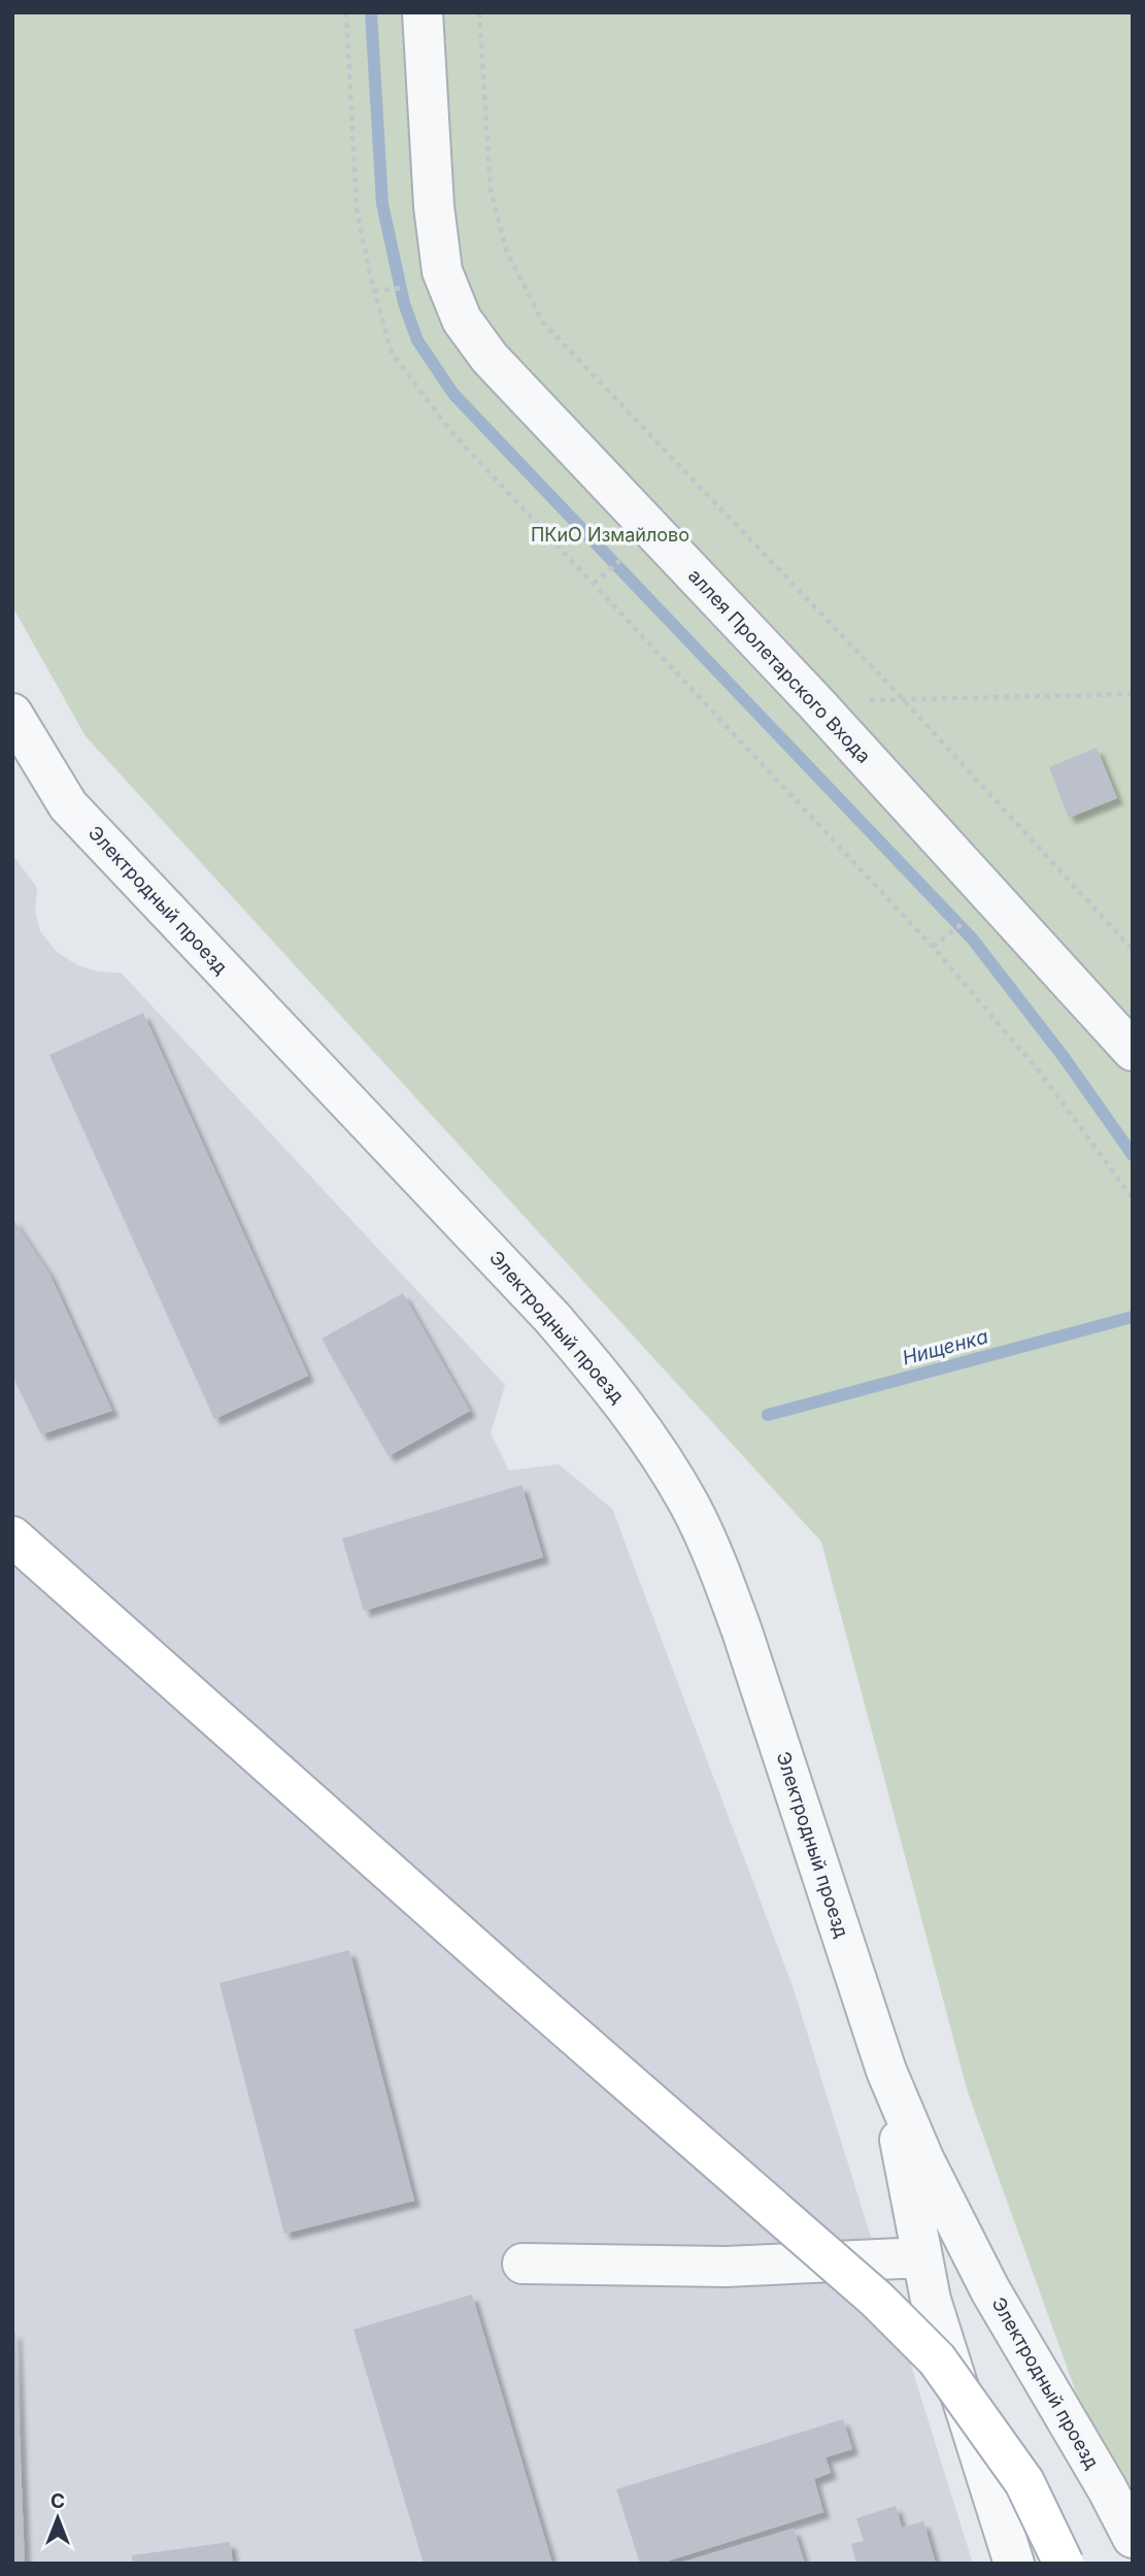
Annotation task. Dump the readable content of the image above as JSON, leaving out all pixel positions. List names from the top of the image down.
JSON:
{
  "streets": {
    "street": ["аллея Пролетарского Входа", "Электродный проезд"]
  },
  "water": ["Нищенка"],
  "parks": ["ПКиО Измайлово"],
  "north": "top"
}
